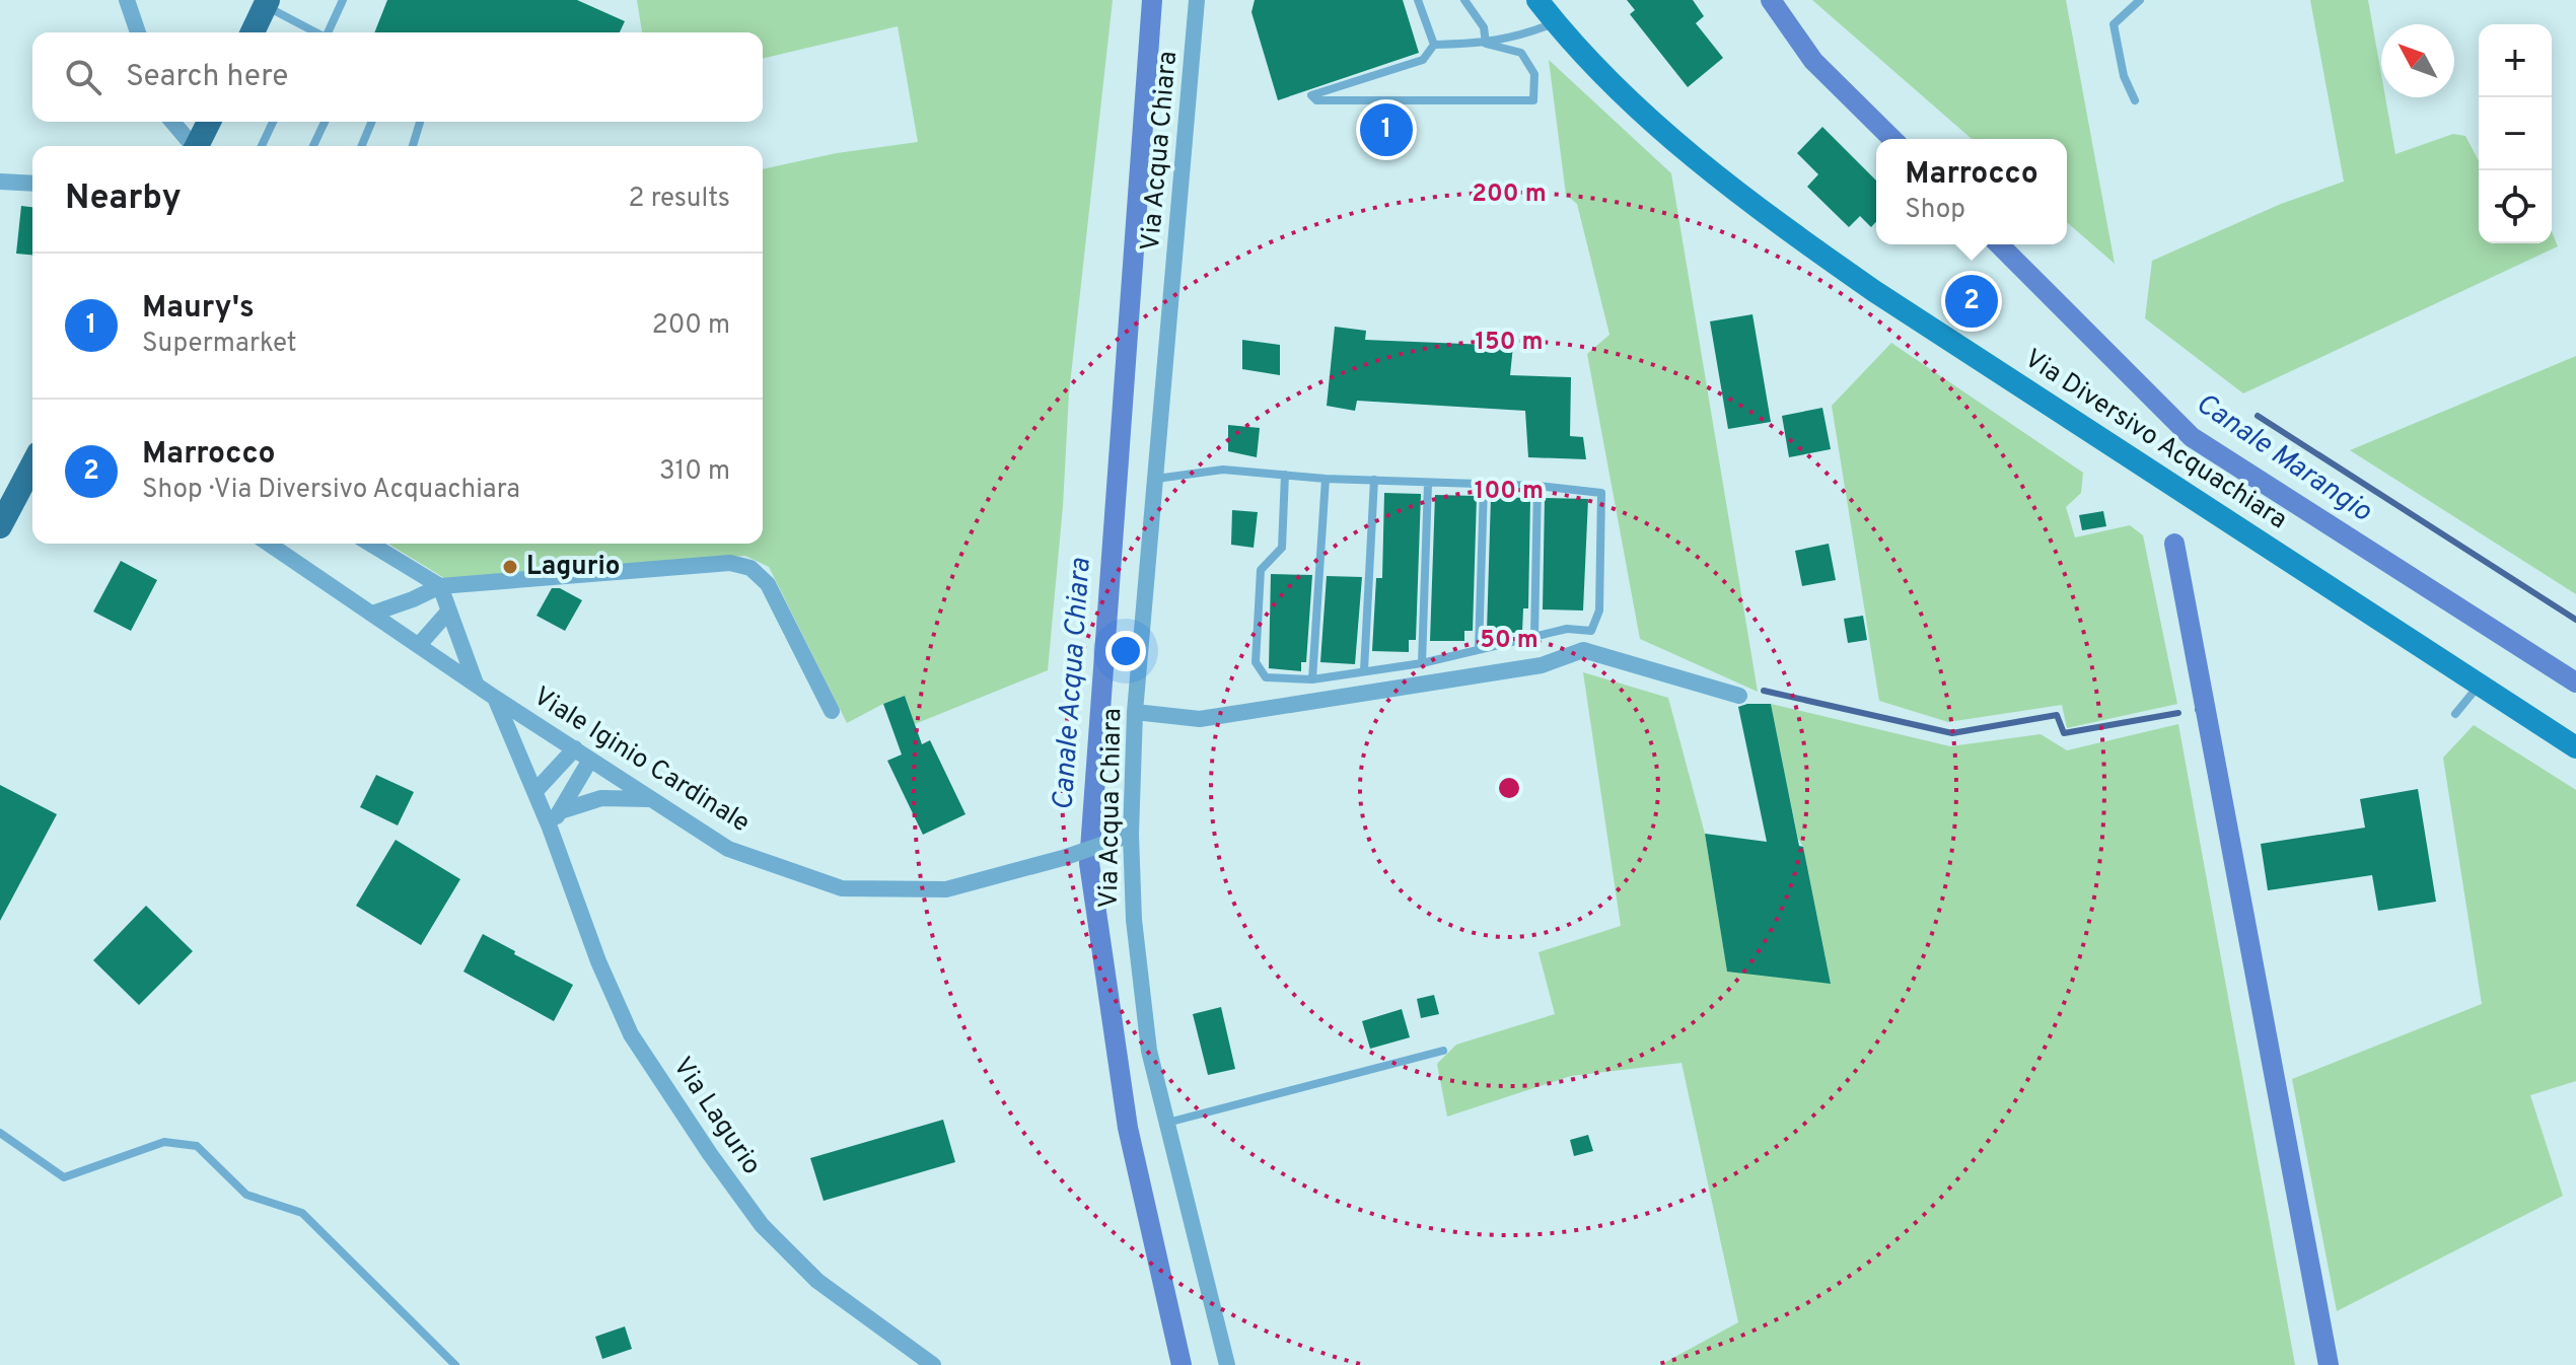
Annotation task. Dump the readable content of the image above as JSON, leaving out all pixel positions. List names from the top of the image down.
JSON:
{
  "streets": {
    "main road": ["Via Diversivo Acquachiara"],
    "street": ["Via Acqua Chiara", "Viale Iginio Cardinale", "Via Lagurio"]
  },
  "crossings": [
    ["Via Acqua Chiara", "Viale Iginio Cardinale"],
    ["Viale Iginio Cardinale", "Via Lagurio"]
  ],
  "water": ["Canale Marangio", "Canale Acqua Chiara"],
  "places": ["Lagurio"],
  "north": "top left",
  "page": {
    "map_buttons": ["+", "−"],
    "search": "Search here",
    "pins": ["1", "2"],
    "popup": ["Marrocco", "Shop"],
    "heading": ["Nearby", "2 results"],
    "list": [
      {
        "mark": "1",
        "name": "Maury's",
        "note": "Supermarket",
        "value": "200 m"
      },
      {
        "mark": "2",
        "name": "Marrocco",
        "note": "Shop · Via Diversivo Acquachiara",
        "value": "310 m"
      }
    ]
  },
  "rings": [
    "200 m",
    "150 m",
    "100 m",
    "50 m"
  ]
}
